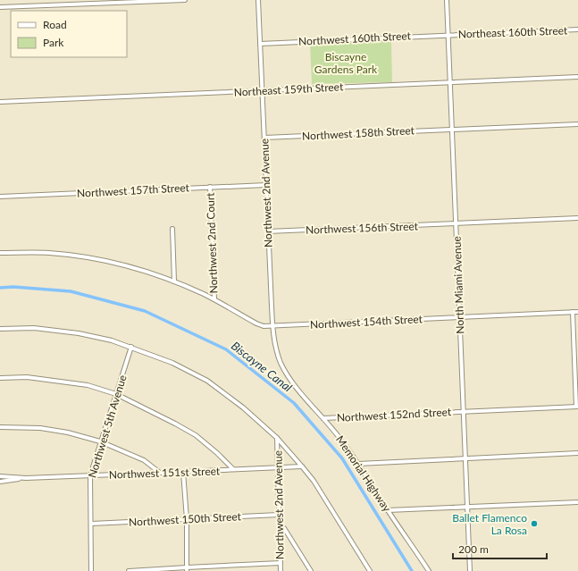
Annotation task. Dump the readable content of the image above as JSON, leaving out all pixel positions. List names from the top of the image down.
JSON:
{
  "streets": {
    "street": [
      "Northeast 160th Street",
      "Northwest 160th Street",
      "Northeast 159th Street",
      "Northwest 158th Street",
      "Northwest 157th Street",
      "Northwest 2nd Avenue",
      "Northwest 156th Street",
      "Northwest 2nd Court",
      "North Miami Avenue",
      "Northwest 154th Street",
      "Northwest 152nd Street",
      "Northwest 5th Avenue",
      "Northwest 151st Street",
      "Memorial Highway",
      "Northwest 150th Street"
    ]
  },
  "crossings": [
    ["Northeast 160th Street", "Northwest 160th Street"],
    ["Northeast 160th Street", "North Miami Avenue"],
    ["Northwest 160th Street", "Northwest 2nd Avenue"],
    ["Northwest 160th Street", "North Miami Avenue"],
    ["Northeast 159th Street", "Northwest 2nd Avenue"],
    ["Northeast 159th Street", "North Miami Avenue"],
    ["Northwest 158th Street", "Northwest 2nd Avenue"],
    ["Northwest 158th Street", "North Miami Avenue"],
    ["Northwest 157th Street", "Northwest 2nd Avenue"],
    ["Northwest 157th Street", "Northwest 2nd Court"],
    ["Northwest 2nd Avenue", "Northwest 156th Street"],
    ["Northwest 2nd Avenue", "Northwest 154th Street"],
    ["Northwest 2nd Avenue", "Northwest 151st Street"],
    ["Northwest 2nd Avenue", "Memorial Highway"],
    ["Northwest 2nd Avenue", "Northwest 150th Street"],
    ["Northwest 156th Street", "North Miami Avenue"],
    ["Northwest 2nd Court", "Northwest 154th Street"],
    ["North Miami Avenue", "Northwest 154th Street"],
    ["North Miami Avenue", "Northwest 152nd Street"],
    ["Northwest 152nd Street", "Memorial Highway"],
    ["Northwest 5th Avenue", "Northwest 151st Street"],
    ["Northwest 5th Avenue", "Northwest 150th Street"]
  ],
  "water": ["Biscayne Canal"],
  "parks": ["Biscayne Gardens Park"],
  "places": ["Ballet Flamenco La Rosa"],
  "legend": ["Road", "Park"],
  "scale_bar": "200 m"
}
